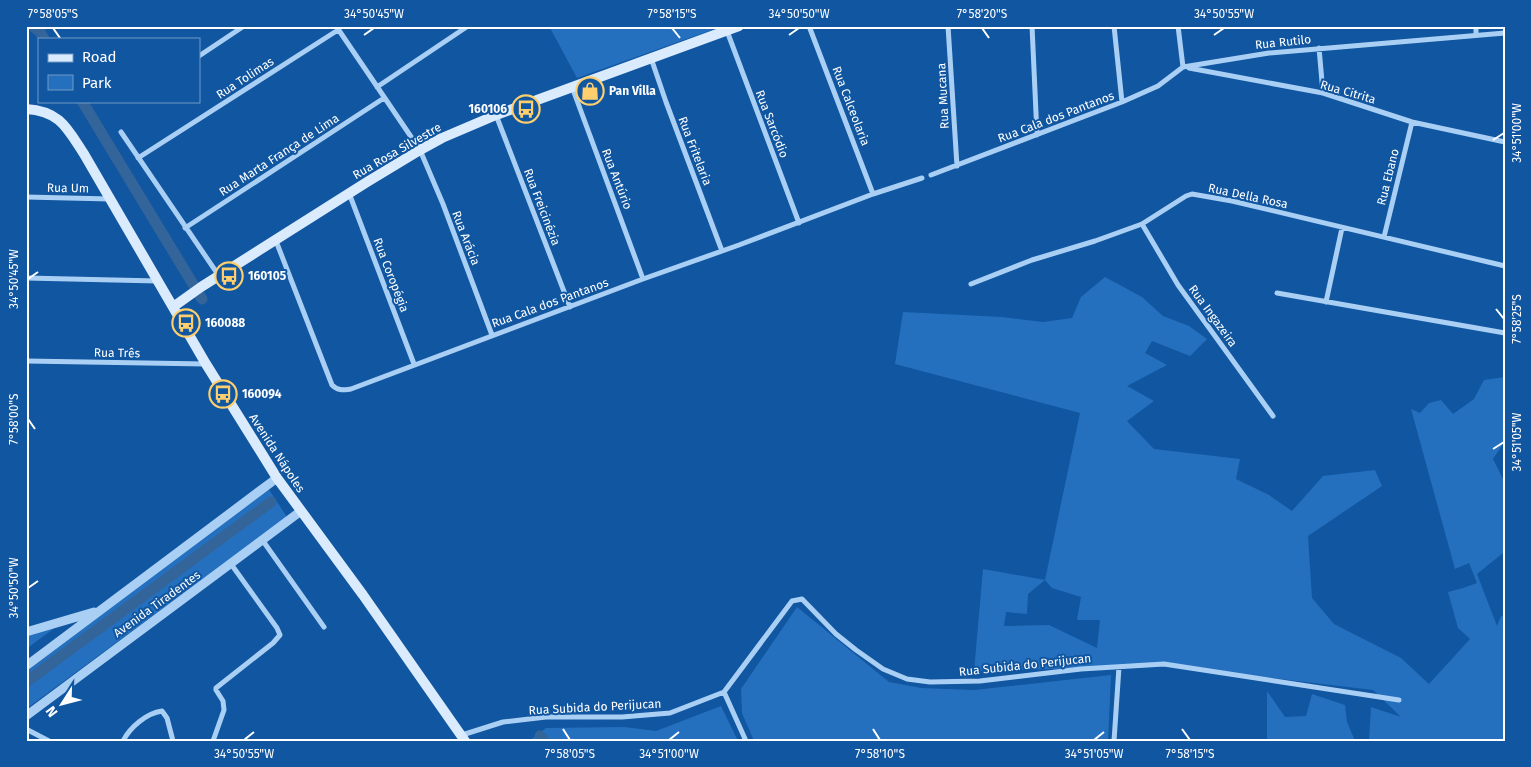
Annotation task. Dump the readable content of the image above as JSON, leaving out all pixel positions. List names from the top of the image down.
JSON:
{
  "streets": {
    "main road": ["Rua Rosa Silvestre", "Avenida Nápoles"],
    "street": [
      "Rua Rutilo",
      "Rua Tolimas",
      "Rua Citrita",
      "Rua Mucana",
      "Rua Calceolaria",
      "Rua Cala dos Pantanos",
      "Rua Sarcódio",
      "Rua Fritelaria",
      "Rua Marta França de Lima",
      "Rua Ebano",
      "Rua Antúrio",
      "Rua Um",
      "Rua Della Rosa",
      "Rua Freicinézia",
      "Rua Arácia",
      "Rua Coropégia",
      "Rua Ingazeira",
      "Rua Três",
      "Avenida Tiradentes",
      "Rua Subida do Perijucan"
    ]
  },
  "crossings": [
    ["Rua Rutilo", "Rua Citrita"],
    ["Rua Rutilo", "Rua Cala dos Pantanos"],
    ["Rua Tolimas", "Rua Arácia"],
    ["Rua Citrita", "Rua Cala dos Pantanos"],
    ["Rua Citrita", "Rua Ebano"],
    ["Rua Mucana", "Rua Cala dos Pantanos"],
    ["Rua Calceolaria", "Rua Cala dos Pantanos"],
    ["Rua Cala dos Pantanos", "Rua Sarcódio"],
    ["Rua Cala dos Pantanos", "Rua Rosa Silvestre"],
    ["Rua Cala dos Pantanos", "Rua Fritelaria"],
    ["Rua Cala dos Pantanos", "Rua Antúrio"],
    ["Rua Cala dos Pantanos", "Rua Freicinézia"],
    ["Rua Cala dos Pantanos", "Rua Arácia"],
    ["Rua Cala dos Pantanos", "Rua Coropégia"],
    ["Rua Sarcódio", "Rua Rosa Silvestre"],
    ["Rua Rosa Silvestre", "Rua Fritelaria"],
    ["Rua Rosa Silvestre", "Rua Antúrio"],
    ["Rua Rosa Silvestre", "Rua Freicinézia"],
    ["Rua Rosa Silvestre", "Rua Arácia"],
    ["Rua Rosa Silvestre", "Rua Coropégia"],
    ["Rua Rosa Silvestre", "Avenida Nápoles"],
    ["Rua Marta França de Lima", "Rua Arácia"],
    ["Rua Ebano", "Rua Della Rosa"],
    ["Rua Um", "Avenida Nápoles"],
    ["Rua Della Rosa", "Rua Ingazeira"],
    ["Rua Três", "Avenida Nápoles"],
    ["Avenida Nápoles", "Avenida Tiradentes"],
    ["Avenida Nápoles", "Rua Subida do Perijucan"]
  ],
  "places": {
    "shop": ["Pan Villa"],
    "bus stop": [
      "160106",
      "160105",
      "160088",
      "160094"
    ]
  },
  "legend": ["Road", "Park"],
  "north": "bottom left",
  "coordinates": [
    "7°58'05\"S",
    "34°50'45\"W",
    "7°58'15\"S",
    "34°50'50\"W",
    "7°58'20\"S",
    "34°50'55\"W",
    "34°51'00\"W",
    "7°58'25\"S",
    "7°58'00\"S",
    "34°51'05\"W",
    "7°58'10\"S"
  ]
}
